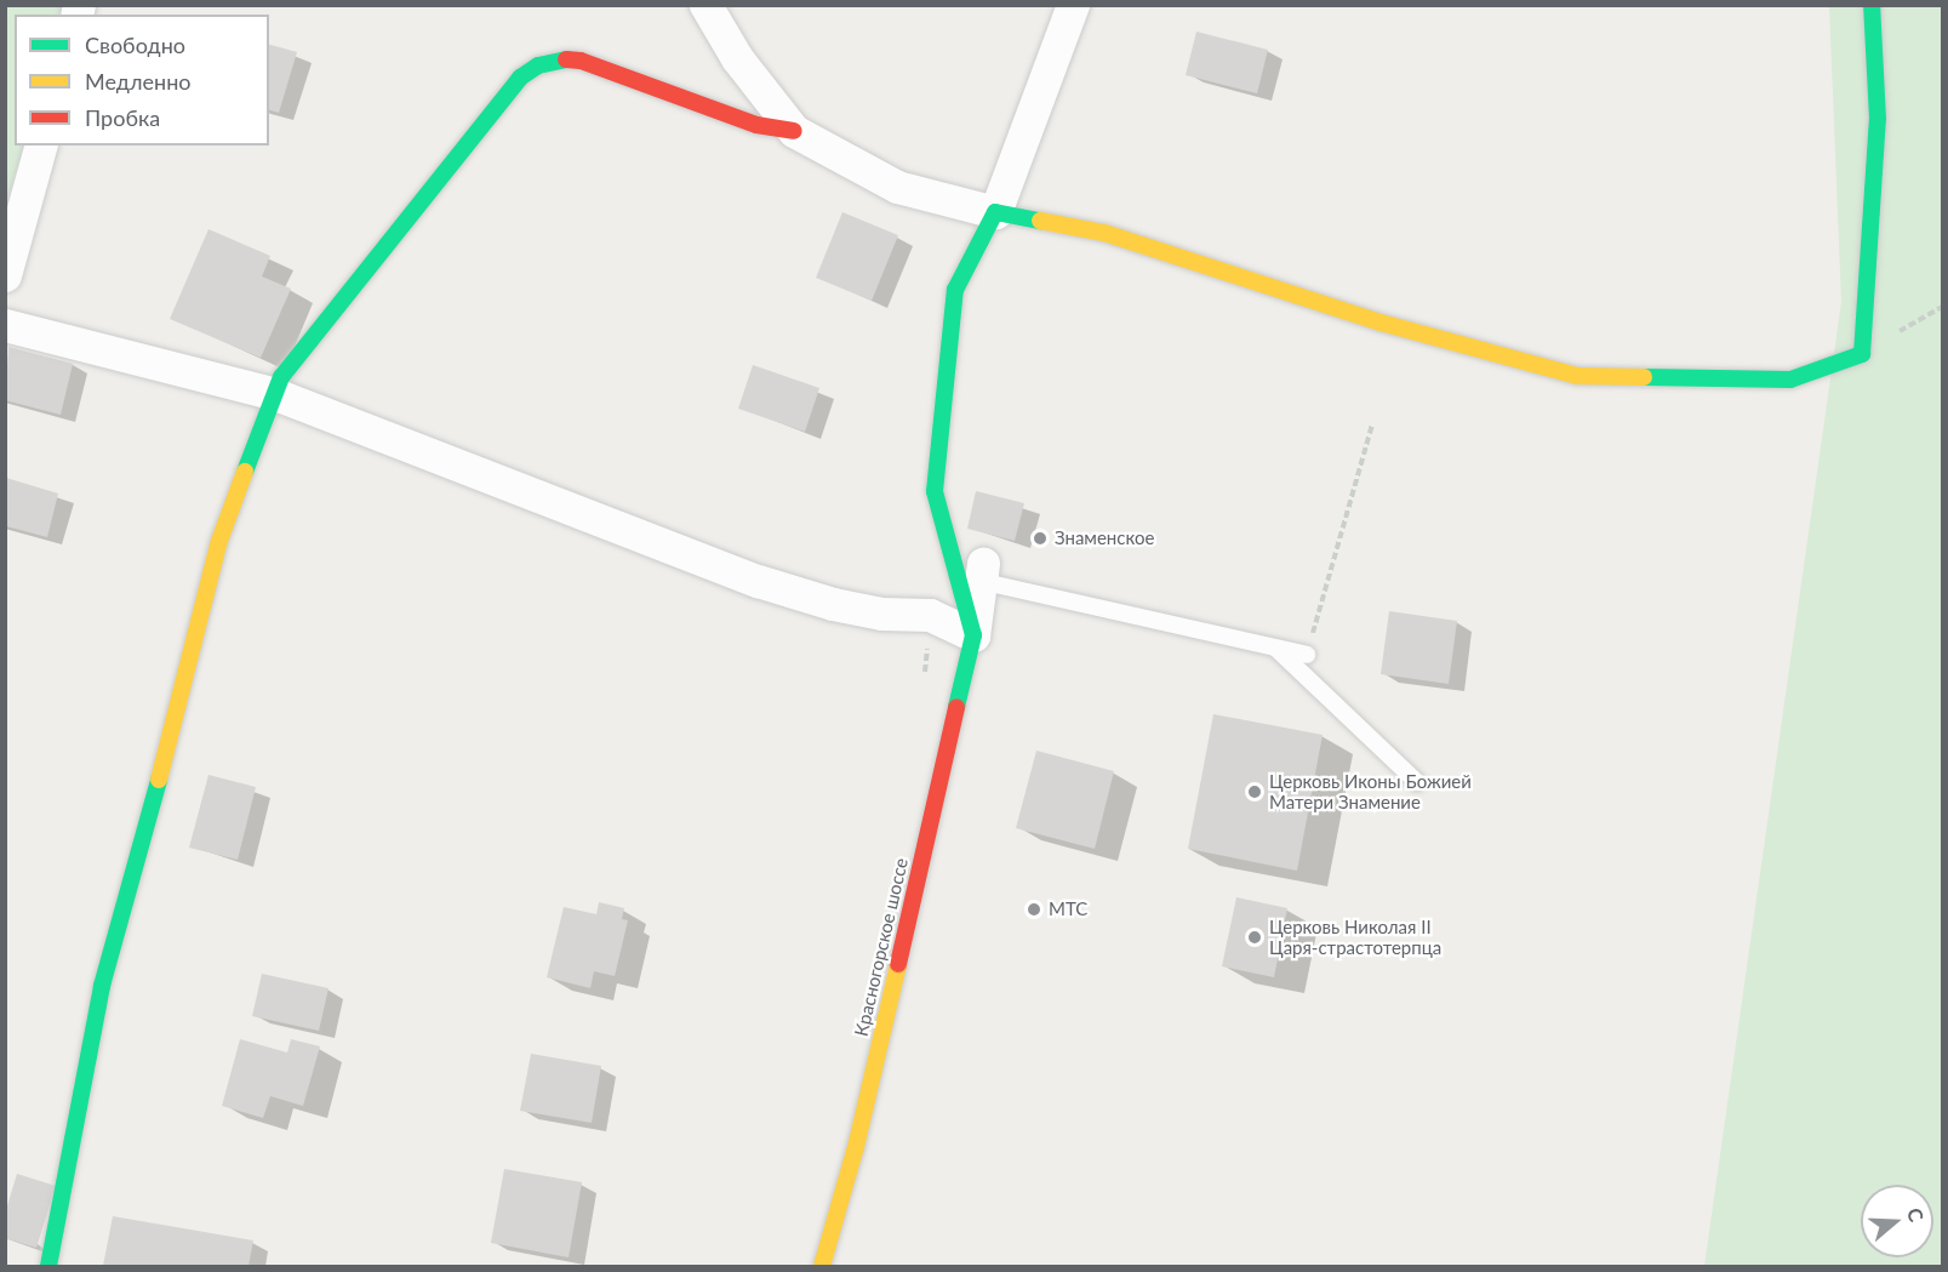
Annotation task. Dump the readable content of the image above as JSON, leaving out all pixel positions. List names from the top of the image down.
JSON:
{
  "streets": {
    "street": ["Красногорское шоссе"]
  },
  "places": [
    "Знаменское",
    "Церковь Иконы Божией Матери Знамение",
    "МТС",
    "Церковь Николая II Царя-страстотерпца"
  ],
  "legend": ["Свободно", "Медленно", "Пробка"],
  "north": "right"
}
